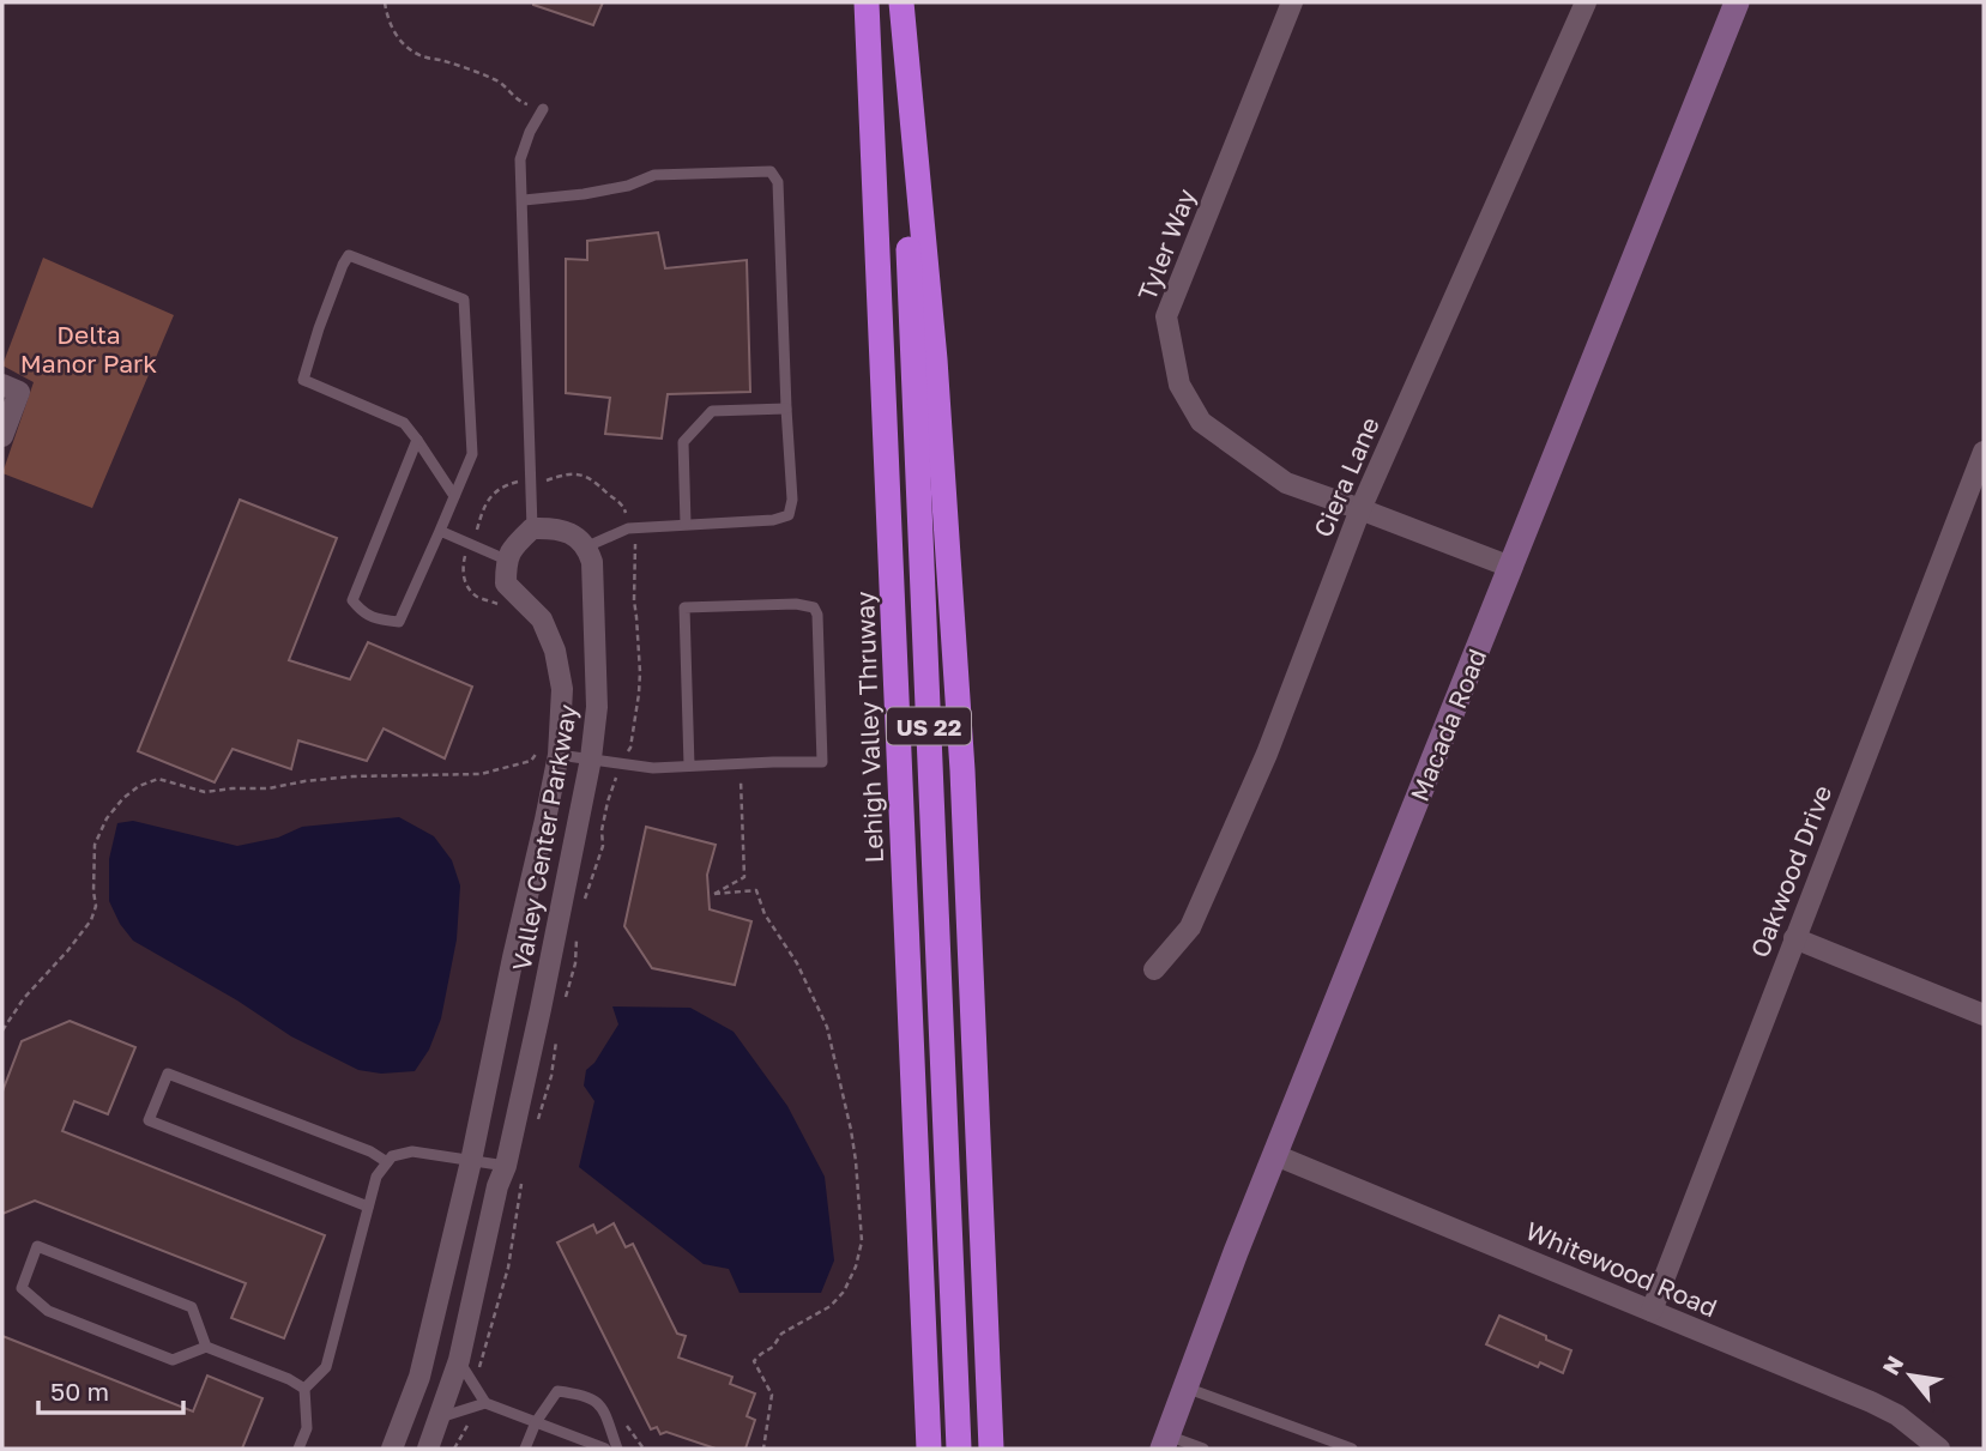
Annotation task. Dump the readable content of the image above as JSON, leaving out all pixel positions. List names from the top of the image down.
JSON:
{
  "streets": {
    "highway": ["US 22", "Lehigh Valley Thruway"],
    "street": [
      "Tyler Way",
      "Ciera Lane",
      "Macada Road",
      "Valley Center Parkway",
      "Oakwood Drive",
      "Whitewood Road"
    ]
  },
  "crossings": [
    ["Tyler Way", "Ciera Lane"],
    ["Tyler Way", "Macada Road"],
    ["Macada Road", "Whitewood Road"],
    ["Oakwood Drive", "Whitewood Road"]
  ],
  "parks": ["Delta Manor Park"],
  "scale_bar": "50 m",
  "north": "top left"
}
